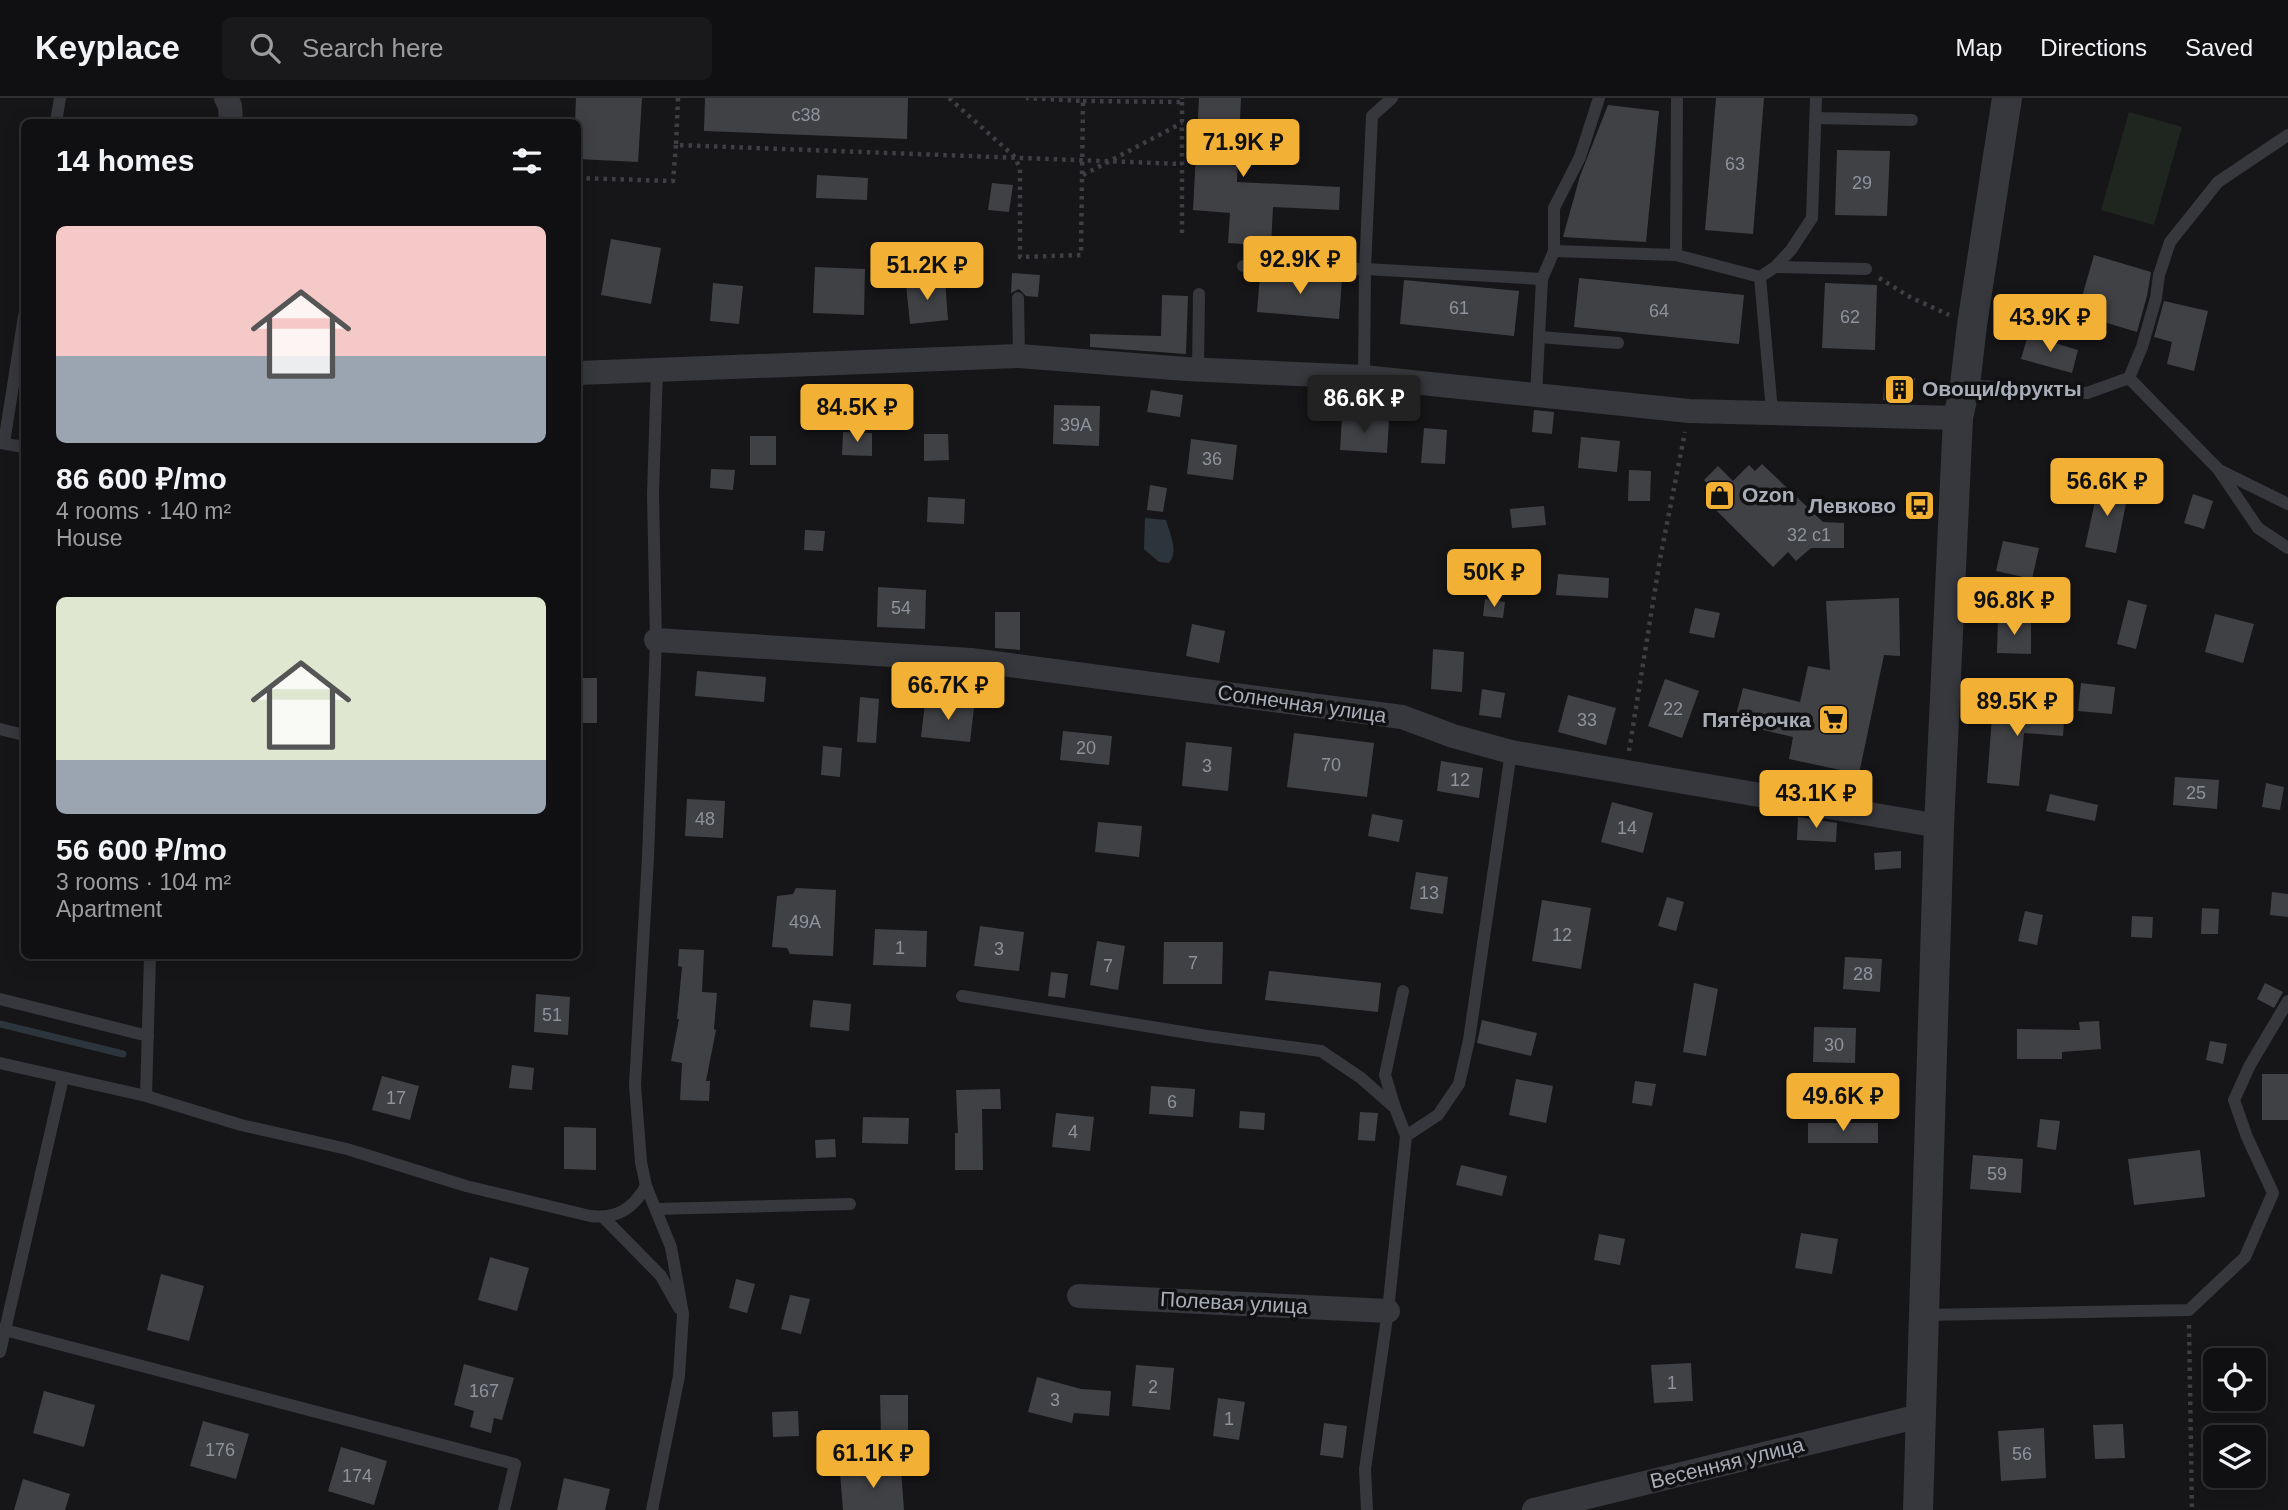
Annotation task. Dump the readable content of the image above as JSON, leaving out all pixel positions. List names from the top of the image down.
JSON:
{
  "streets": {
    "street": ["Солнечная улица", "Полевая улица", "Весенняя улица"]
  },
  "places": {
    "building": ["Овощи/фрукты"],
    "shop": ["Ozon"],
    "bus stop": ["Левково"],
    "supermarket": ["Пятёрочка"]
  },
  "house_numbers": [
    "с38",
    "63",
    "29",
    "61",
    "64",
    "62",
    "39А",
    "36",
    "32 с1",
    "54",
    "22",
    "33",
    "20",
    "70",
    "3",
    "12",
    "25",
    "48",
    "14",
    "13",
    "49А",
    "12",
    "1",
    "3",
    "7",
    "7",
    "28",
    "51",
    "30",
    "17",
    "6",
    "4",
    "59",
    "1",
    "2",
    "167",
    "3",
    "1",
    "176",
    "56",
    "174"
  ],
  "page": {
    "header": "Keyplace",
    "search": "Search here",
    "nav": ["Map", "Directions", "Saved"],
    "price": [
      "71.9K ₽",
      "92.9K ₽",
      "51.2K ₽",
      "43.9K ₽",
      "86.6K ₽",
      "84.5K ₽",
      "56.6K ₽",
      "50K ₽",
      "96.8K ₽",
      "66.7K ₽",
      "89.5K ₽",
      "43.1K ₽",
      "49.6K ₽",
      "61.1K ₽"
    ],
    "heading": "14 homes",
    "list": [
      {
        "name": "86 600 ₽/mo",
        "note": "4 rooms · 140 m² · House"
      },
      {
        "name": "56 600 ₽/mo",
        "note": "3 rooms · 104 m² · Apartment"
      }
    ]
  }
}
